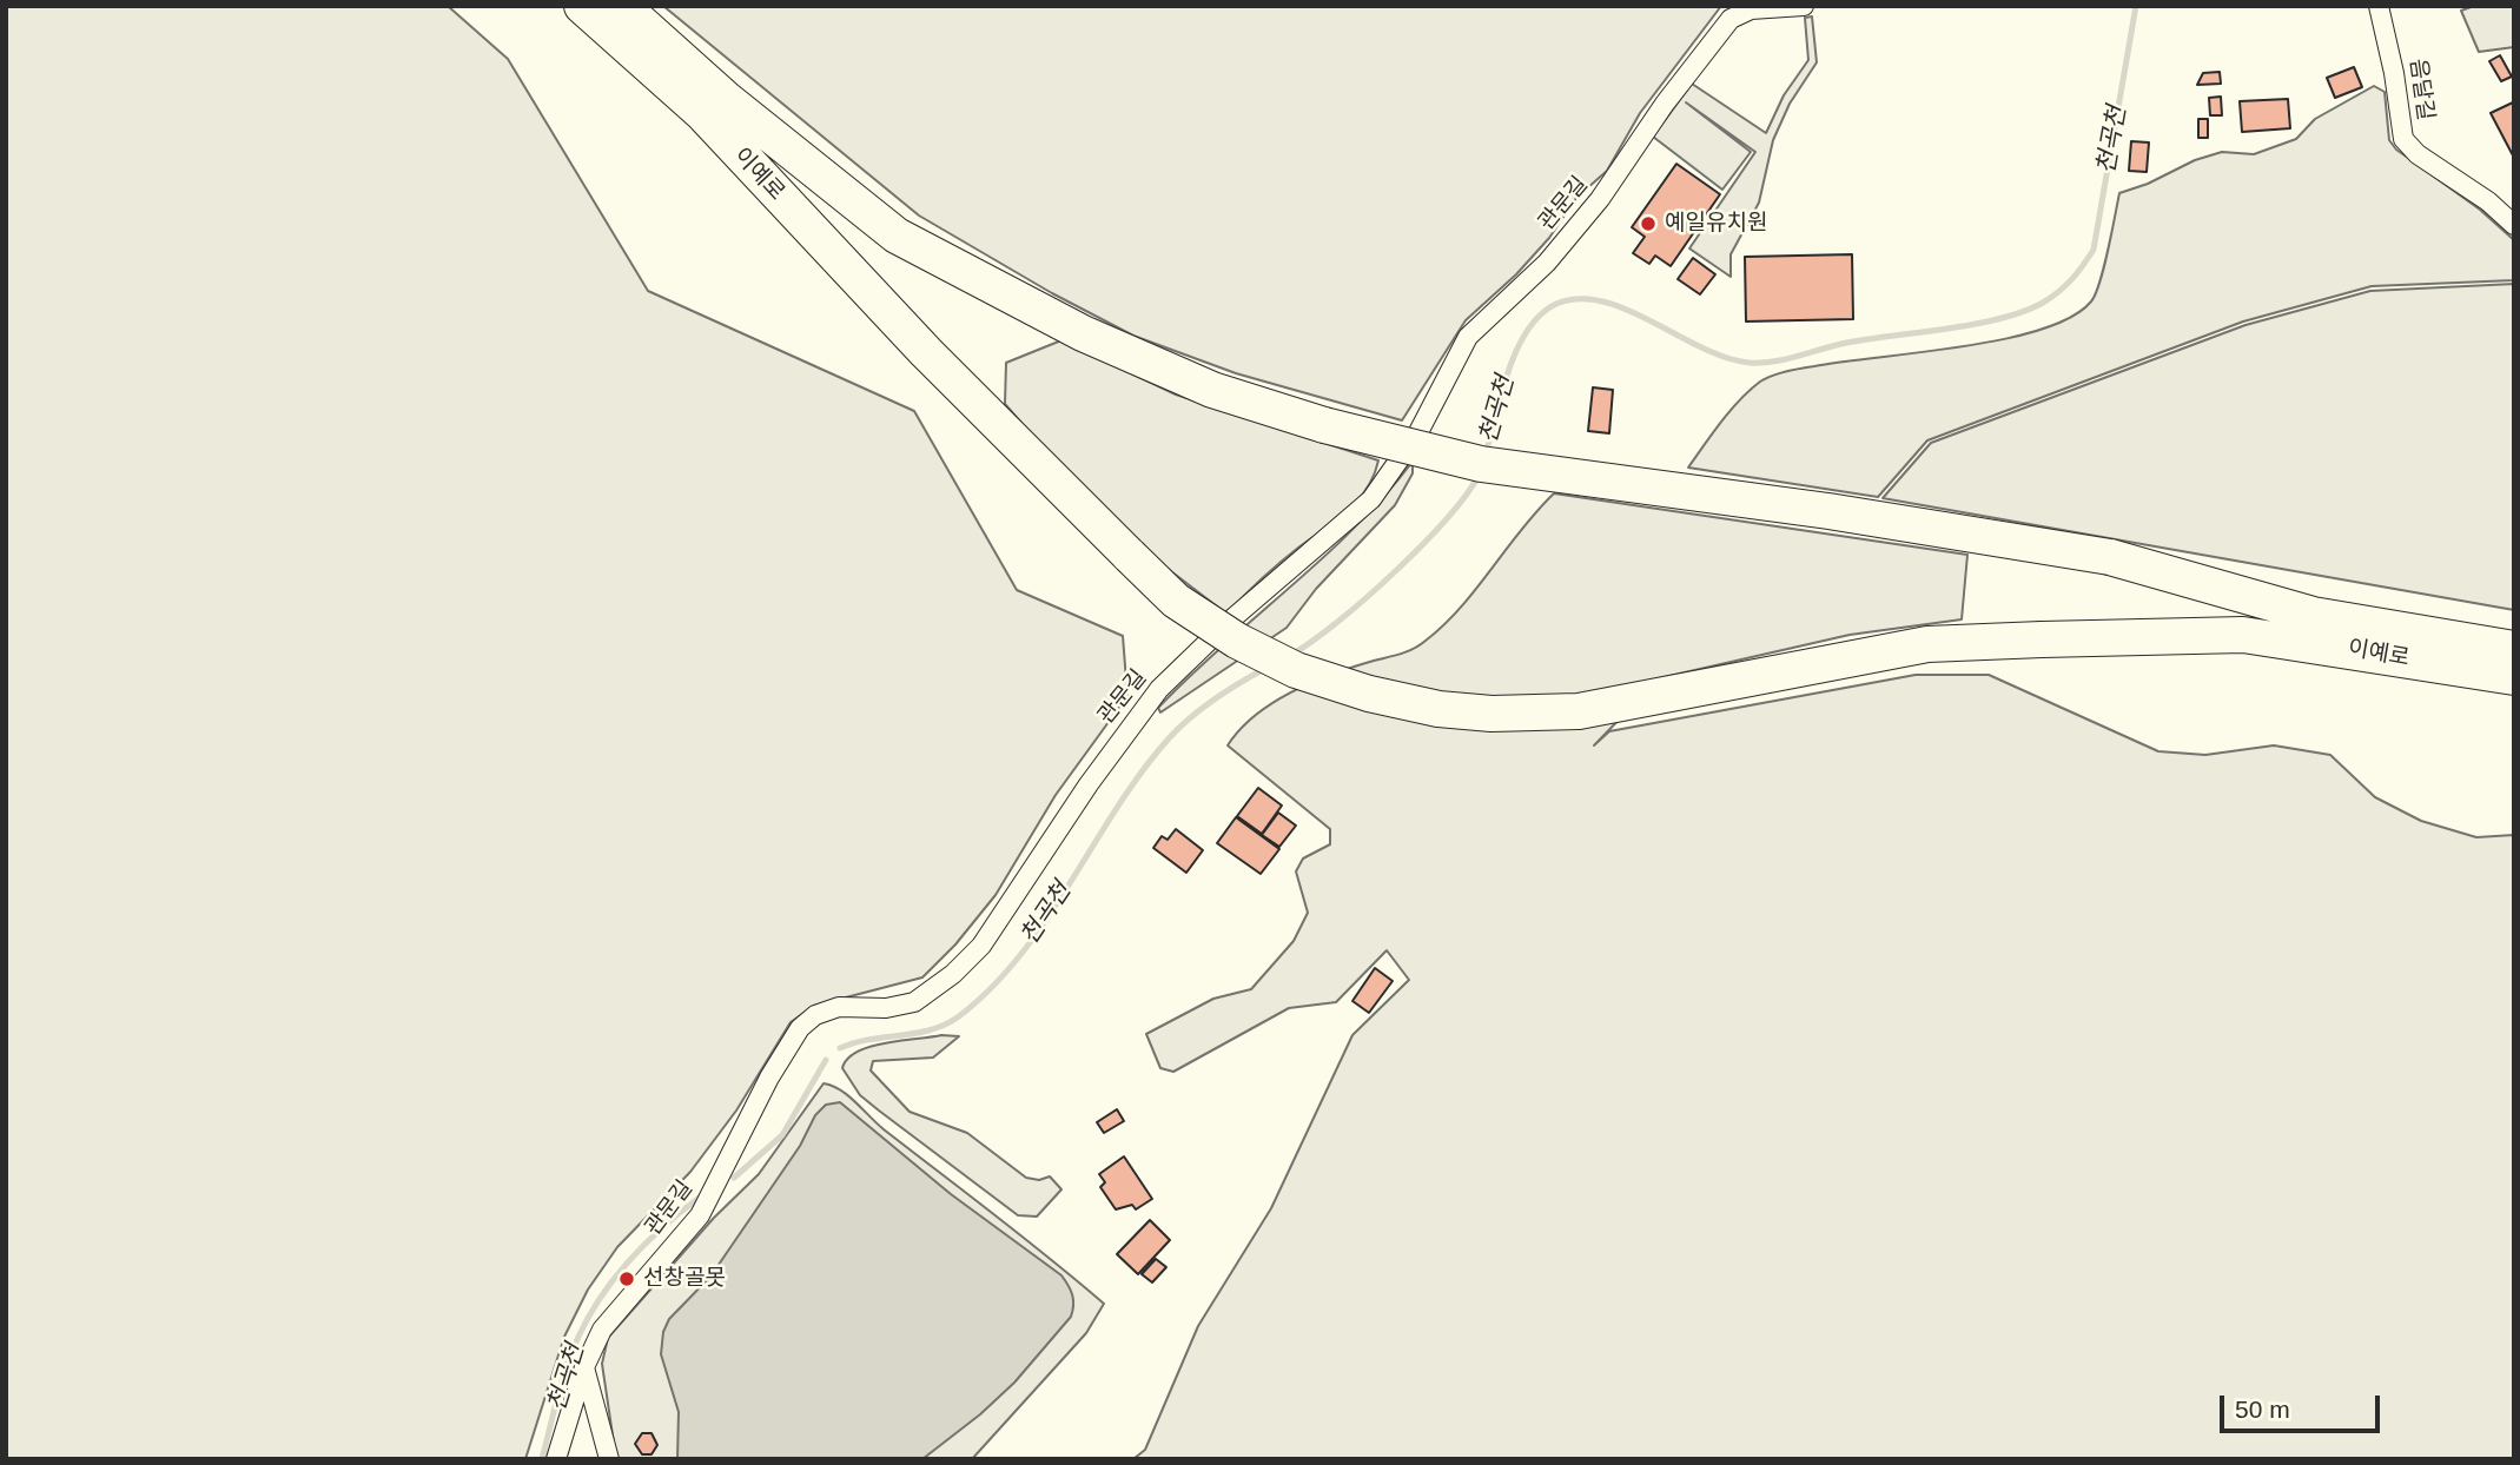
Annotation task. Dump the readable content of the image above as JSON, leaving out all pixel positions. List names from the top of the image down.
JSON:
{
  "streets": {
    "highway": ["이예로"],
    "street": ["음달길", "관문길"]
  },
  "water": ["천곡천"],
  "places": ["예일유치원", "선창골못"],
  "scale_bar": "50 m"
}
